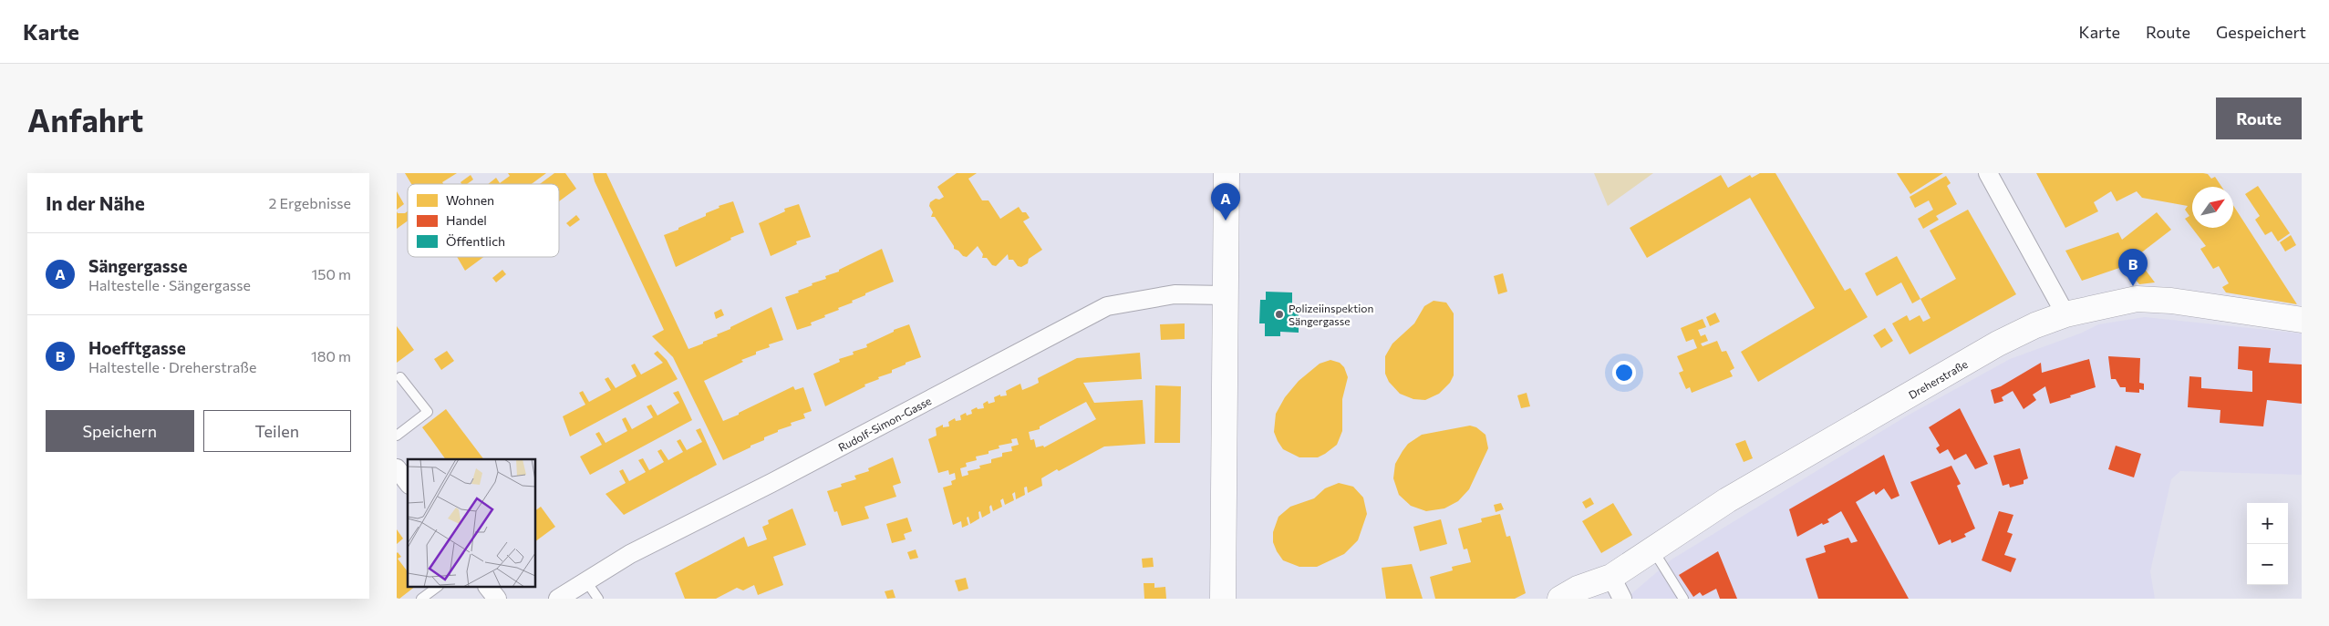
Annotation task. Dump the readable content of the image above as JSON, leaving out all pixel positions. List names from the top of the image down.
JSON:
{
  "streets": {
    "street": ["Dreherstraße", "Rudolf-Simon-Gasse"]
  },
  "places": ["Polizeiinspektion Sängergasse"],
  "legend": ["Wohnen", "Handel", "Öffentlich"],
  "north": "top right",
  "page": {
    "header": "Karte",
    "nav": ["Karte", "Route", "Gespeichert"],
    "buttons": [
      "Route",
      ["Speichern", "Teilen"]
    ],
    "title": "Anfahrt",
    "heading": ["In der Nähe", "2 Ergebnisse"],
    "pins": ["A", "B"],
    "list": [
      {
        "mark": "A",
        "name": "Sängergasse",
        "note": "Haltestelle · Sängergasse",
        "value": "150 m"
      },
      {
        "mark": "B",
        "name": "Hoefftgasse",
        "note": "Haltestelle · Dreherstraße",
        "value": "180 m"
      }
    ],
    "map_buttons": ["+", "−"]
  }
}
